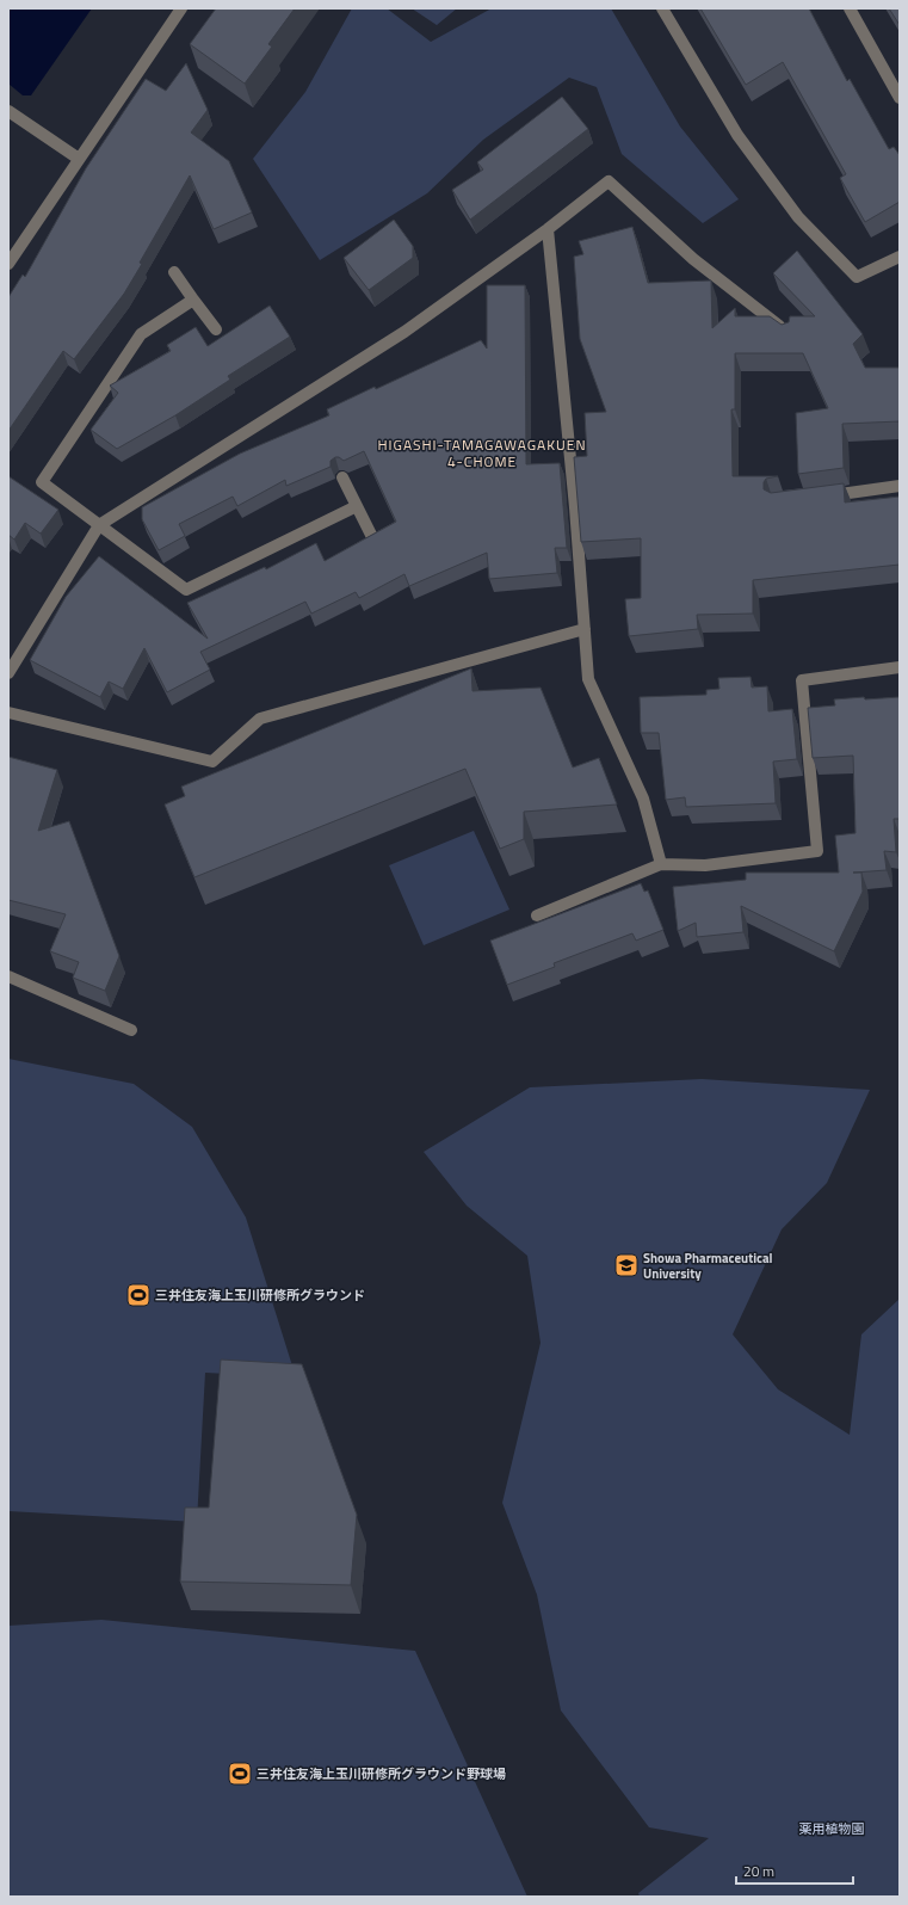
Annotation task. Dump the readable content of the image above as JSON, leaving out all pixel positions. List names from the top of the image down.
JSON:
{
  "districts": ["HIGASHI-TAMAGAWAGAKUEN 4-CHOME"],
  "parks": ["薬用植物園"],
  "places": {
    "school or university": ["Showa Pharmaceutical University"],
    "sports": ["三井住友海上玉川研修所グラウンド", "三井住友海上玉川研修所グラウンド野球場"]
  },
  "scale_bar": "20 m"
}
